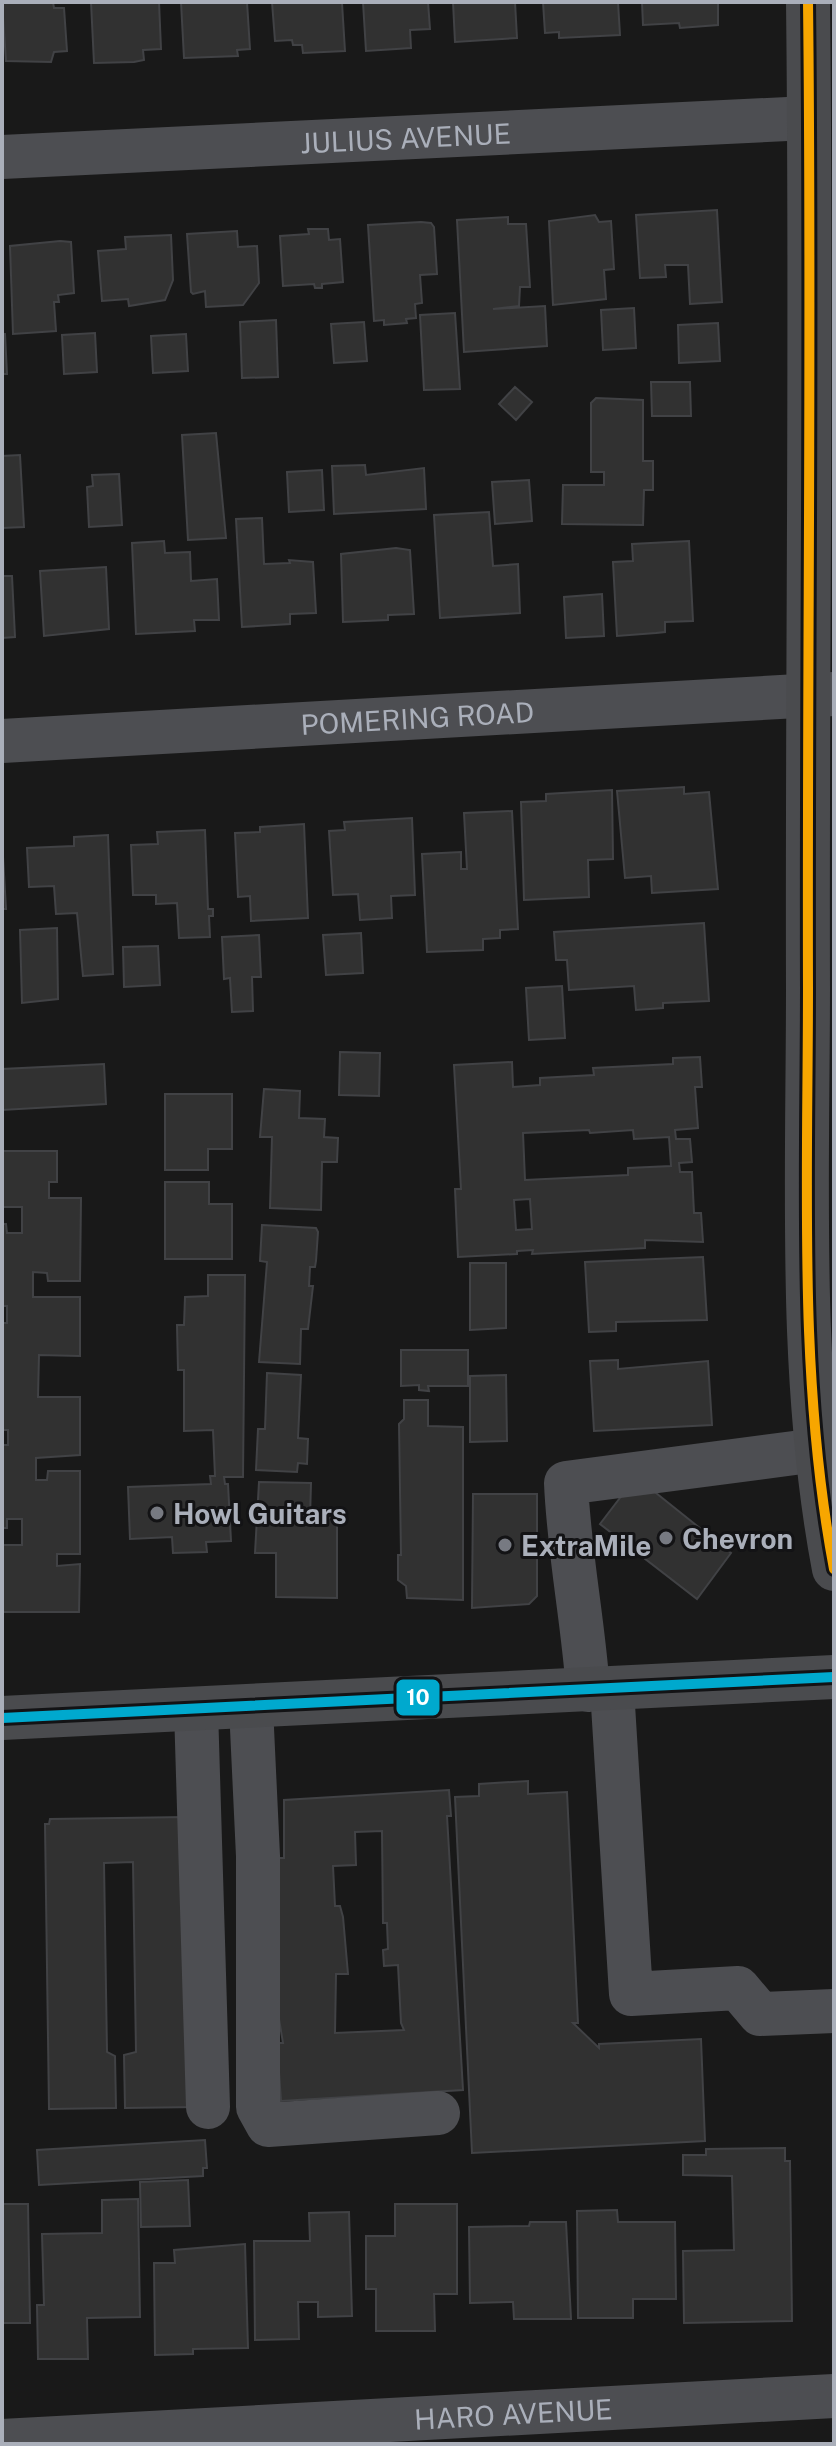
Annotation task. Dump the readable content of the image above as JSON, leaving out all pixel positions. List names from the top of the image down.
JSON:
{
  "streets": {
    "street": ["JULIUS AVENUE", "POMERING ROAD", "HARO AVENUE"]
  },
  "places": ["Howl Guitars", "Chevron", "ExtraMile"],
  "lines": ["transit line 10"]
}
